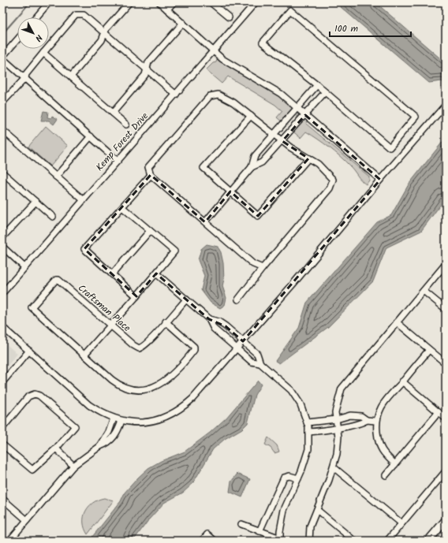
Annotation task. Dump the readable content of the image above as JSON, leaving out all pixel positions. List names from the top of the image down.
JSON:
{
  "streets": {
    "street": ["Kemp Forest Drive", "Craftsman Place"]
  },
  "scale_bar": "100 m",
  "north": "bottom right"
}
